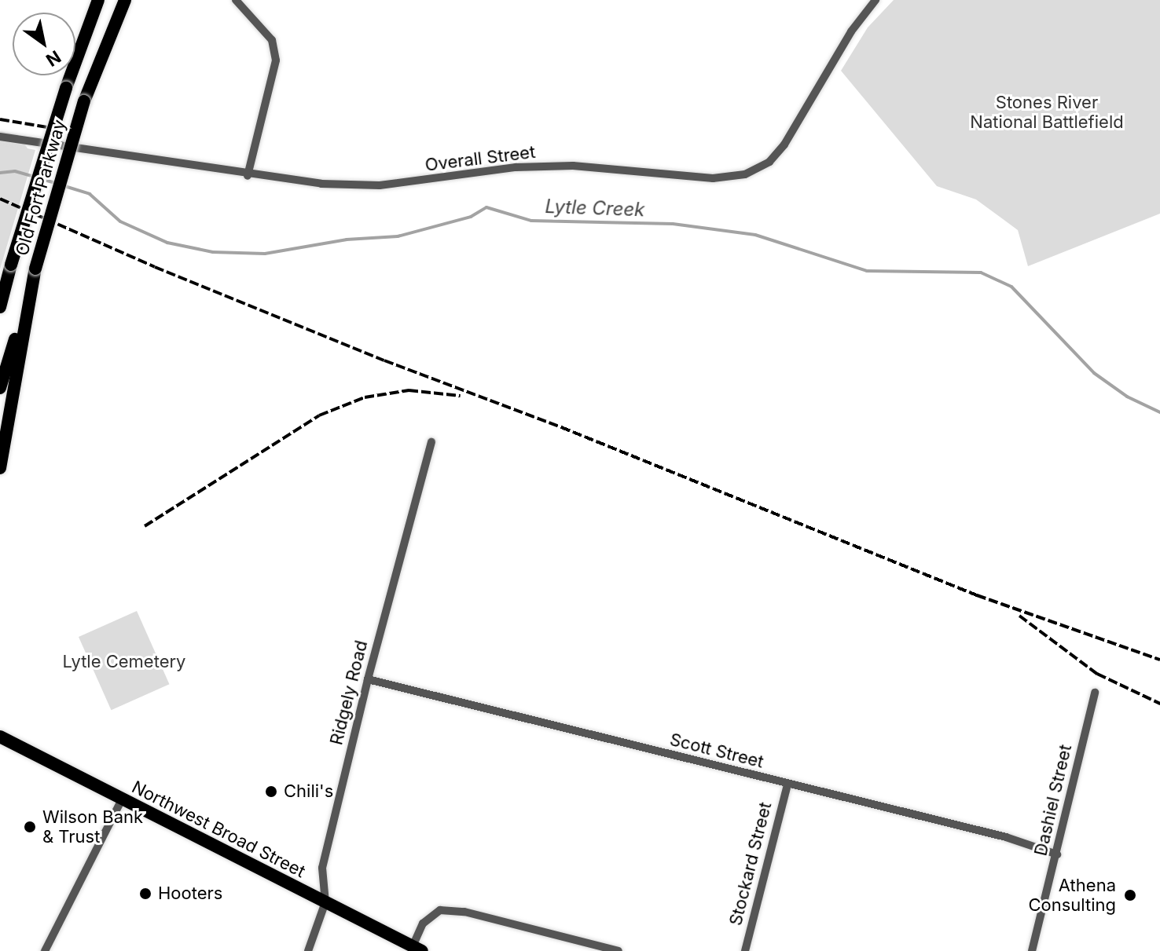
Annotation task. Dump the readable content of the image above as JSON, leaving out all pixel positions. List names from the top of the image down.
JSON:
{
  "streets": {
    "main road": ["Old Fort Parkway", "Northwest Broad Street"],
    "street": [
      "Overall Street",
      "Ridgely Road",
      "Scott Street",
      "Dashiel Street",
      "Stockard Street"
    ]
  },
  "crossings": [
    ["Ridgely Road", "Scott Street"],
    ["Ridgely Road", "Northwest Broad Street"],
    ["Scott Street", "Dashiel Street"],
    ["Scott Street", "Stockard Street"]
  ],
  "water": ["Lytle Creek"],
  "parks": ["Stones River National Battlefield", "Lytle Cemetery"],
  "places": [
    "Chili's",
    "Wilson Bank & Trust",
    "Hooters",
    "Athena Consulting"
  ],
  "north": "bottom right"
}
